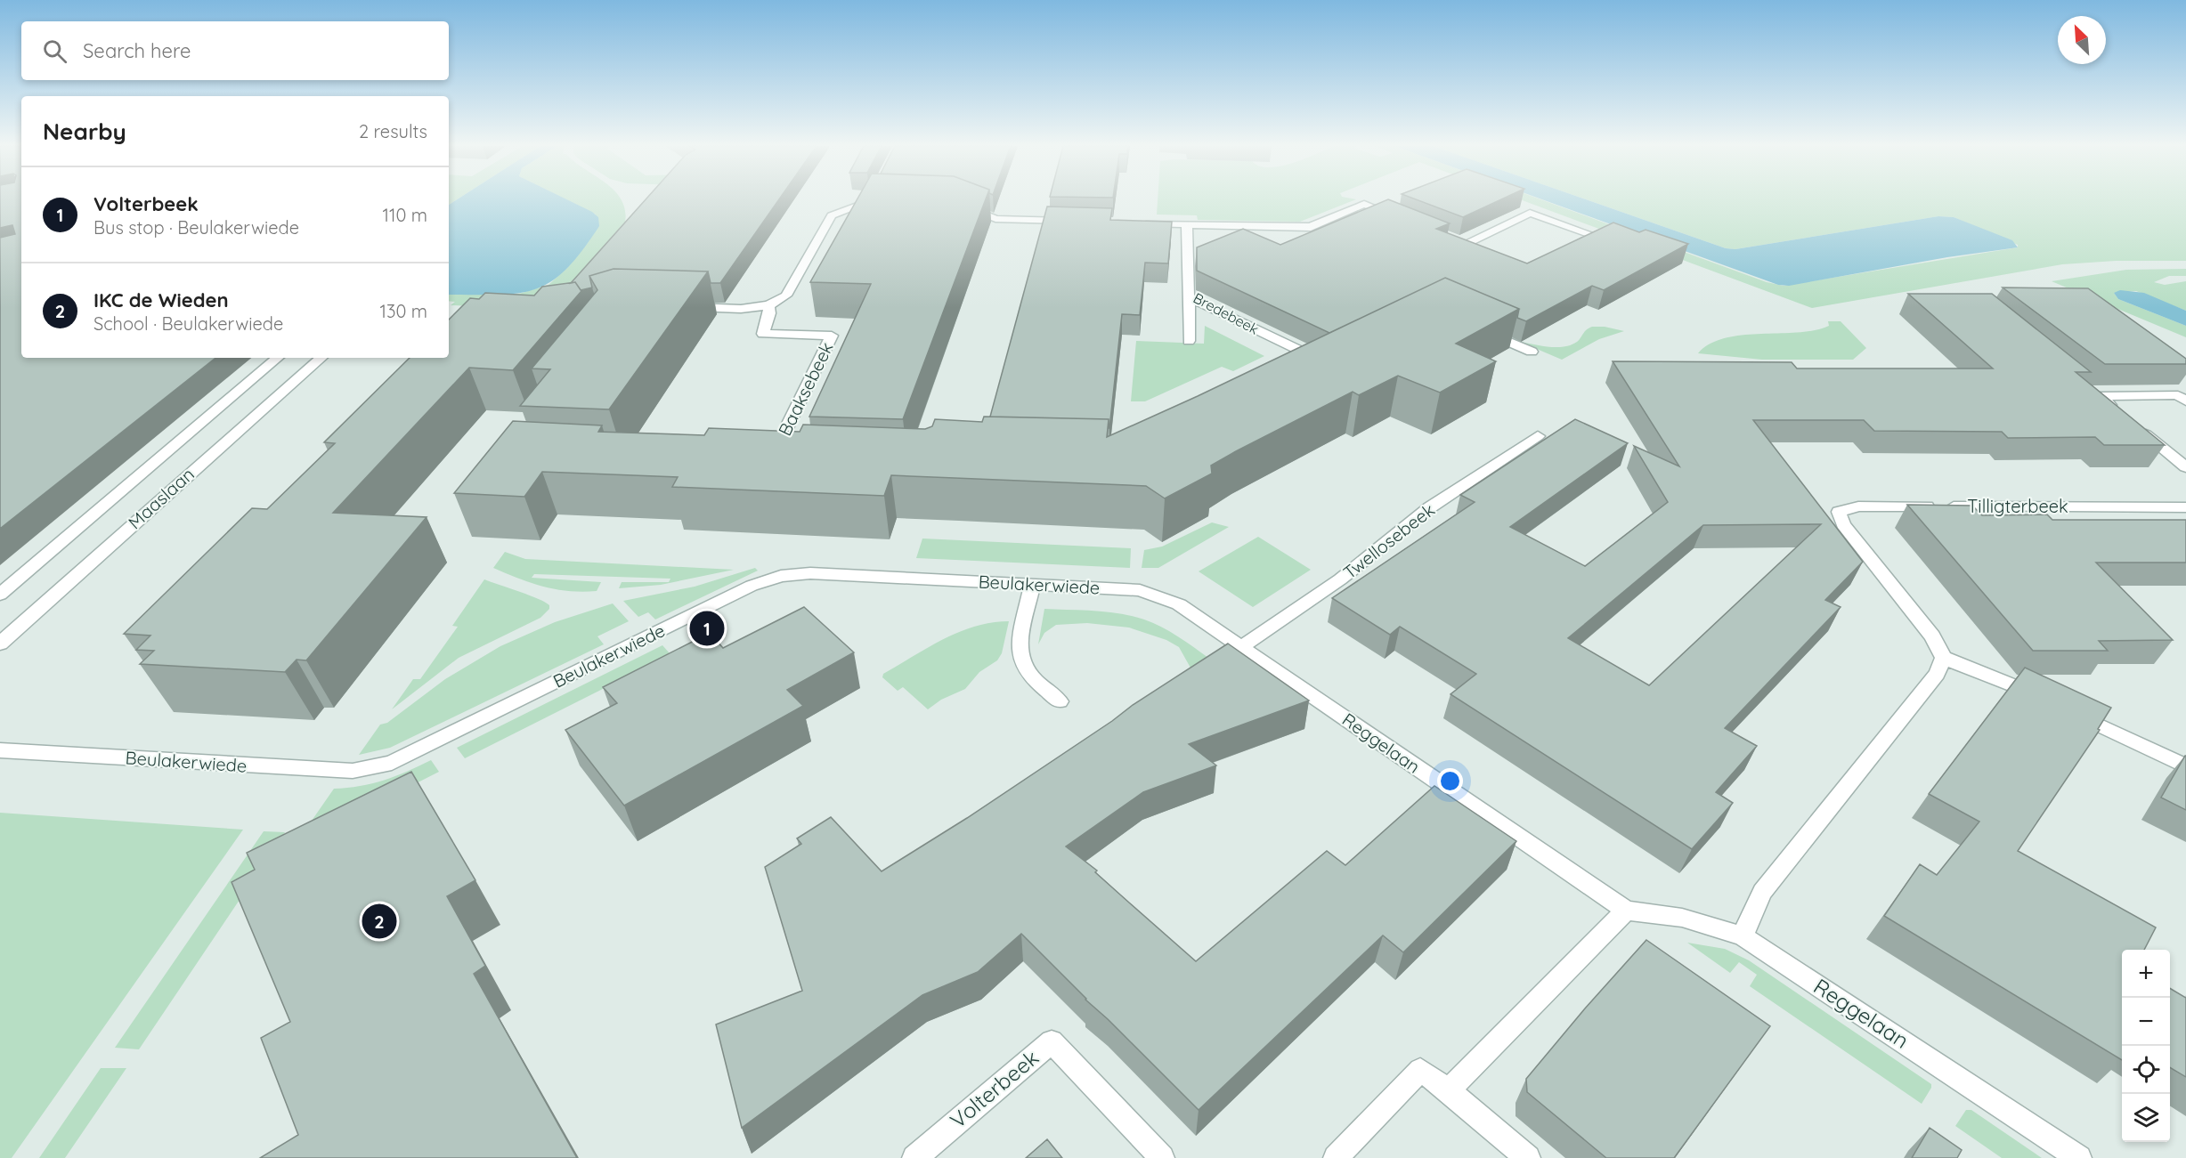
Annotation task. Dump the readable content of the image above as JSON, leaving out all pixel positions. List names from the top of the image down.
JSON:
{
  "streets": {
    "street": [
      "Bredebeek",
      "Baaksebeek",
      "Maaslaan",
      "Tilligterbeek",
      "Twellosebeek",
      "Beulakerwiede",
      "Reggelaan",
      "Volterbeek"
    ]
  },
  "crossings": [
    ["Twellosebeek", "Beulakerwiede"],
    ["Twellosebeek", "Reggelaan"],
    ["Beulakerwiede", "Reggelaan"]
  ],
  "north": "top left",
  "page": {
    "search": "Search here",
    "heading": ["Nearby", "2 results"],
    "list": [
      {
        "mark": "1",
        "name": "Volterbeek",
        "note": "Bus stop · Beulakerwiede",
        "value": "110 m"
      },
      {
        "mark": "2",
        "name": "IKC de Wieden",
        "note": "School · Beulakerwiede",
        "value": "130 m"
      }
    ],
    "pins": ["1", "2"],
    "map_buttons": ["+", "−"]
  }
}
